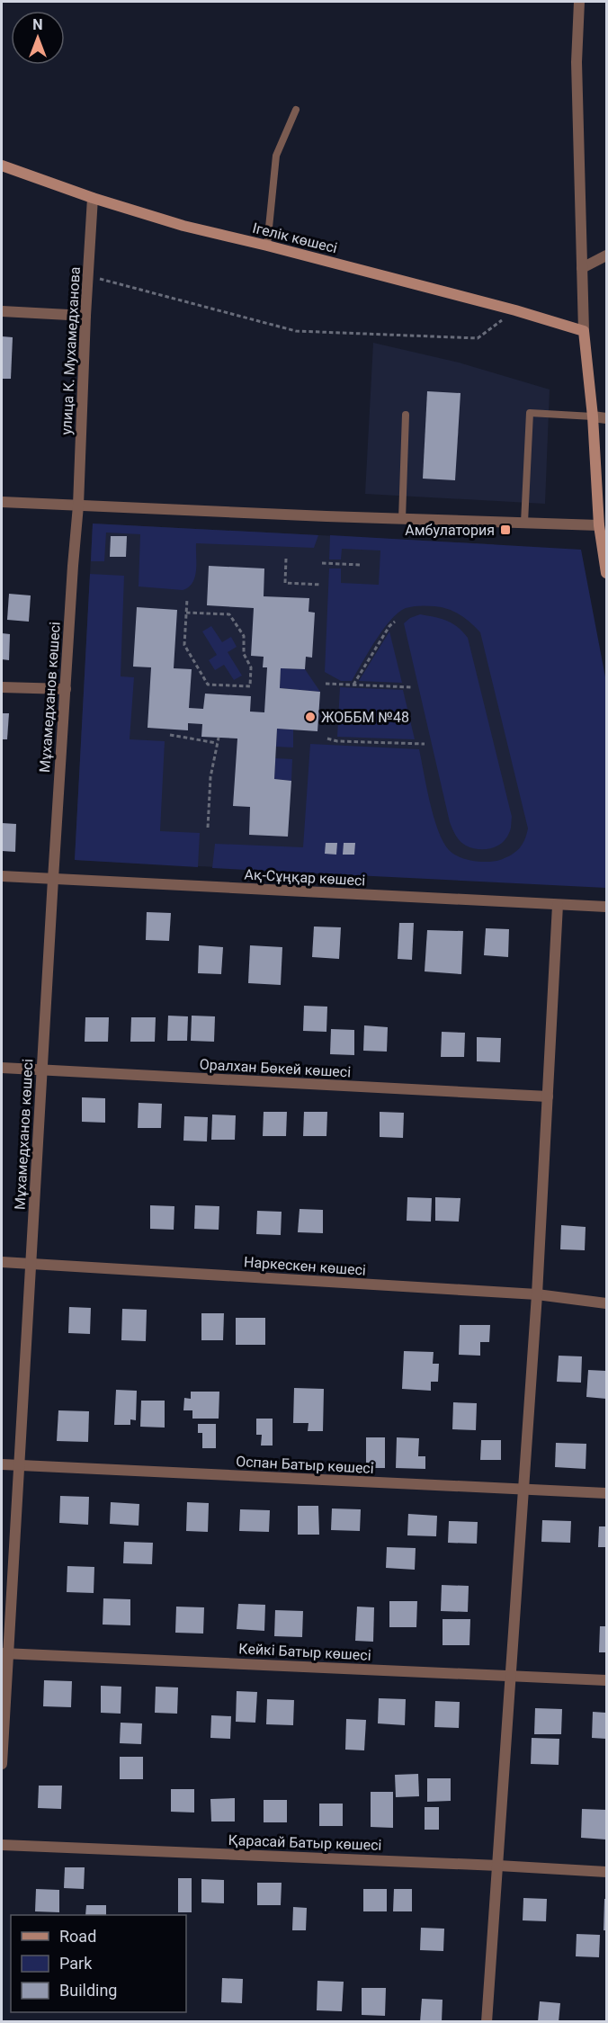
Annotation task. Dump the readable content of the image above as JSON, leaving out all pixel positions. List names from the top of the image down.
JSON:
{
  "streets": {
    "main road": ["Ігелік көшесі"],
    "street": [
      "улица К. Мухамедханова",
      "Мұхамедханов көшесі",
      "Ақ-Сұңқар көшесі",
      "Оралхан Бөкей көшесі",
      "Наркескен көшесі",
      "Оспан Батыр көшесі",
      "Кейкі Батыр көшесі",
      "Қарасай Батыр көшесі"
    ]
  },
  "crossings": [
    ["Ігелік көшесі", "улица К. Мухамедханова"],
    ["улица К. Мухамедханова", "Мұхамедханов көшесі"],
    ["Мұхамедханов көшесі", "Ақ-Сұңқар көшесі"],
    ["Мұхамедханов көшесі", "Оралхан Бөкей көшесі"],
    ["Мұхамедханов көшесі", "Наркескен көшесі"],
    ["Мұхамедханов көшесі", "Оспан Батыр көшесі"],
    ["Мұхамедханов көшесі", "Кейкі Батыр көшесі"]
  ],
  "places": {
    "transit": ["Амбулатория"],
    "other": ["ЖОББМ №48"]
  },
  "legend": ["Road", "Park", "Building"],
  "north": "top"
}
